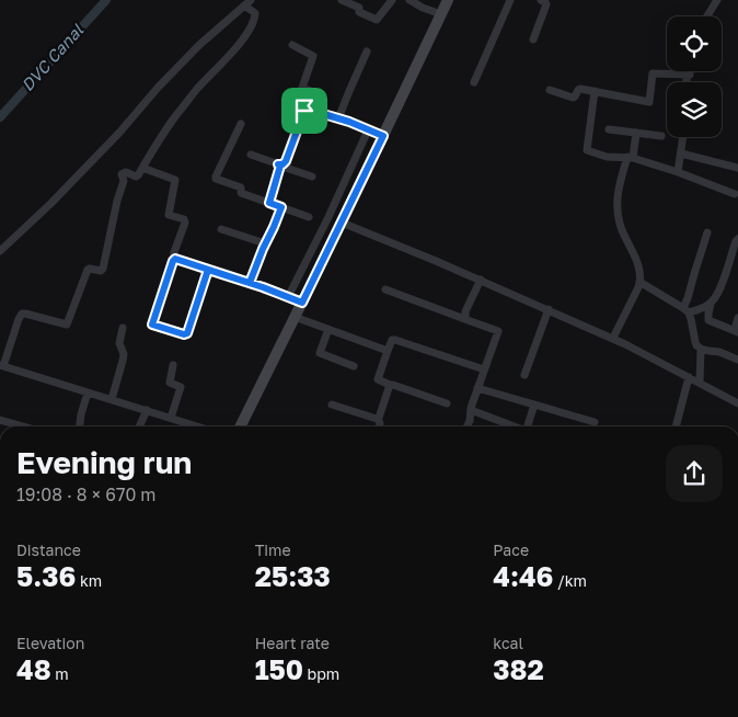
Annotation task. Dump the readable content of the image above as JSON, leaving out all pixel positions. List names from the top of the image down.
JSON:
{
  "water": ["DVC Canal"],
  "page": {
    "heading": ["Evening run", "19:08 · 8 × 670 m"],
    "stats": [
      ["Distance", "5.36 km"],
      ["Time", "25:33"],
      ["Pace", "4:46 /km"],
      ["Elevation", "48 m"],
      ["Heart rate", "150 bpm"],
      ["kcal", "382"]
    ]
  }
}
